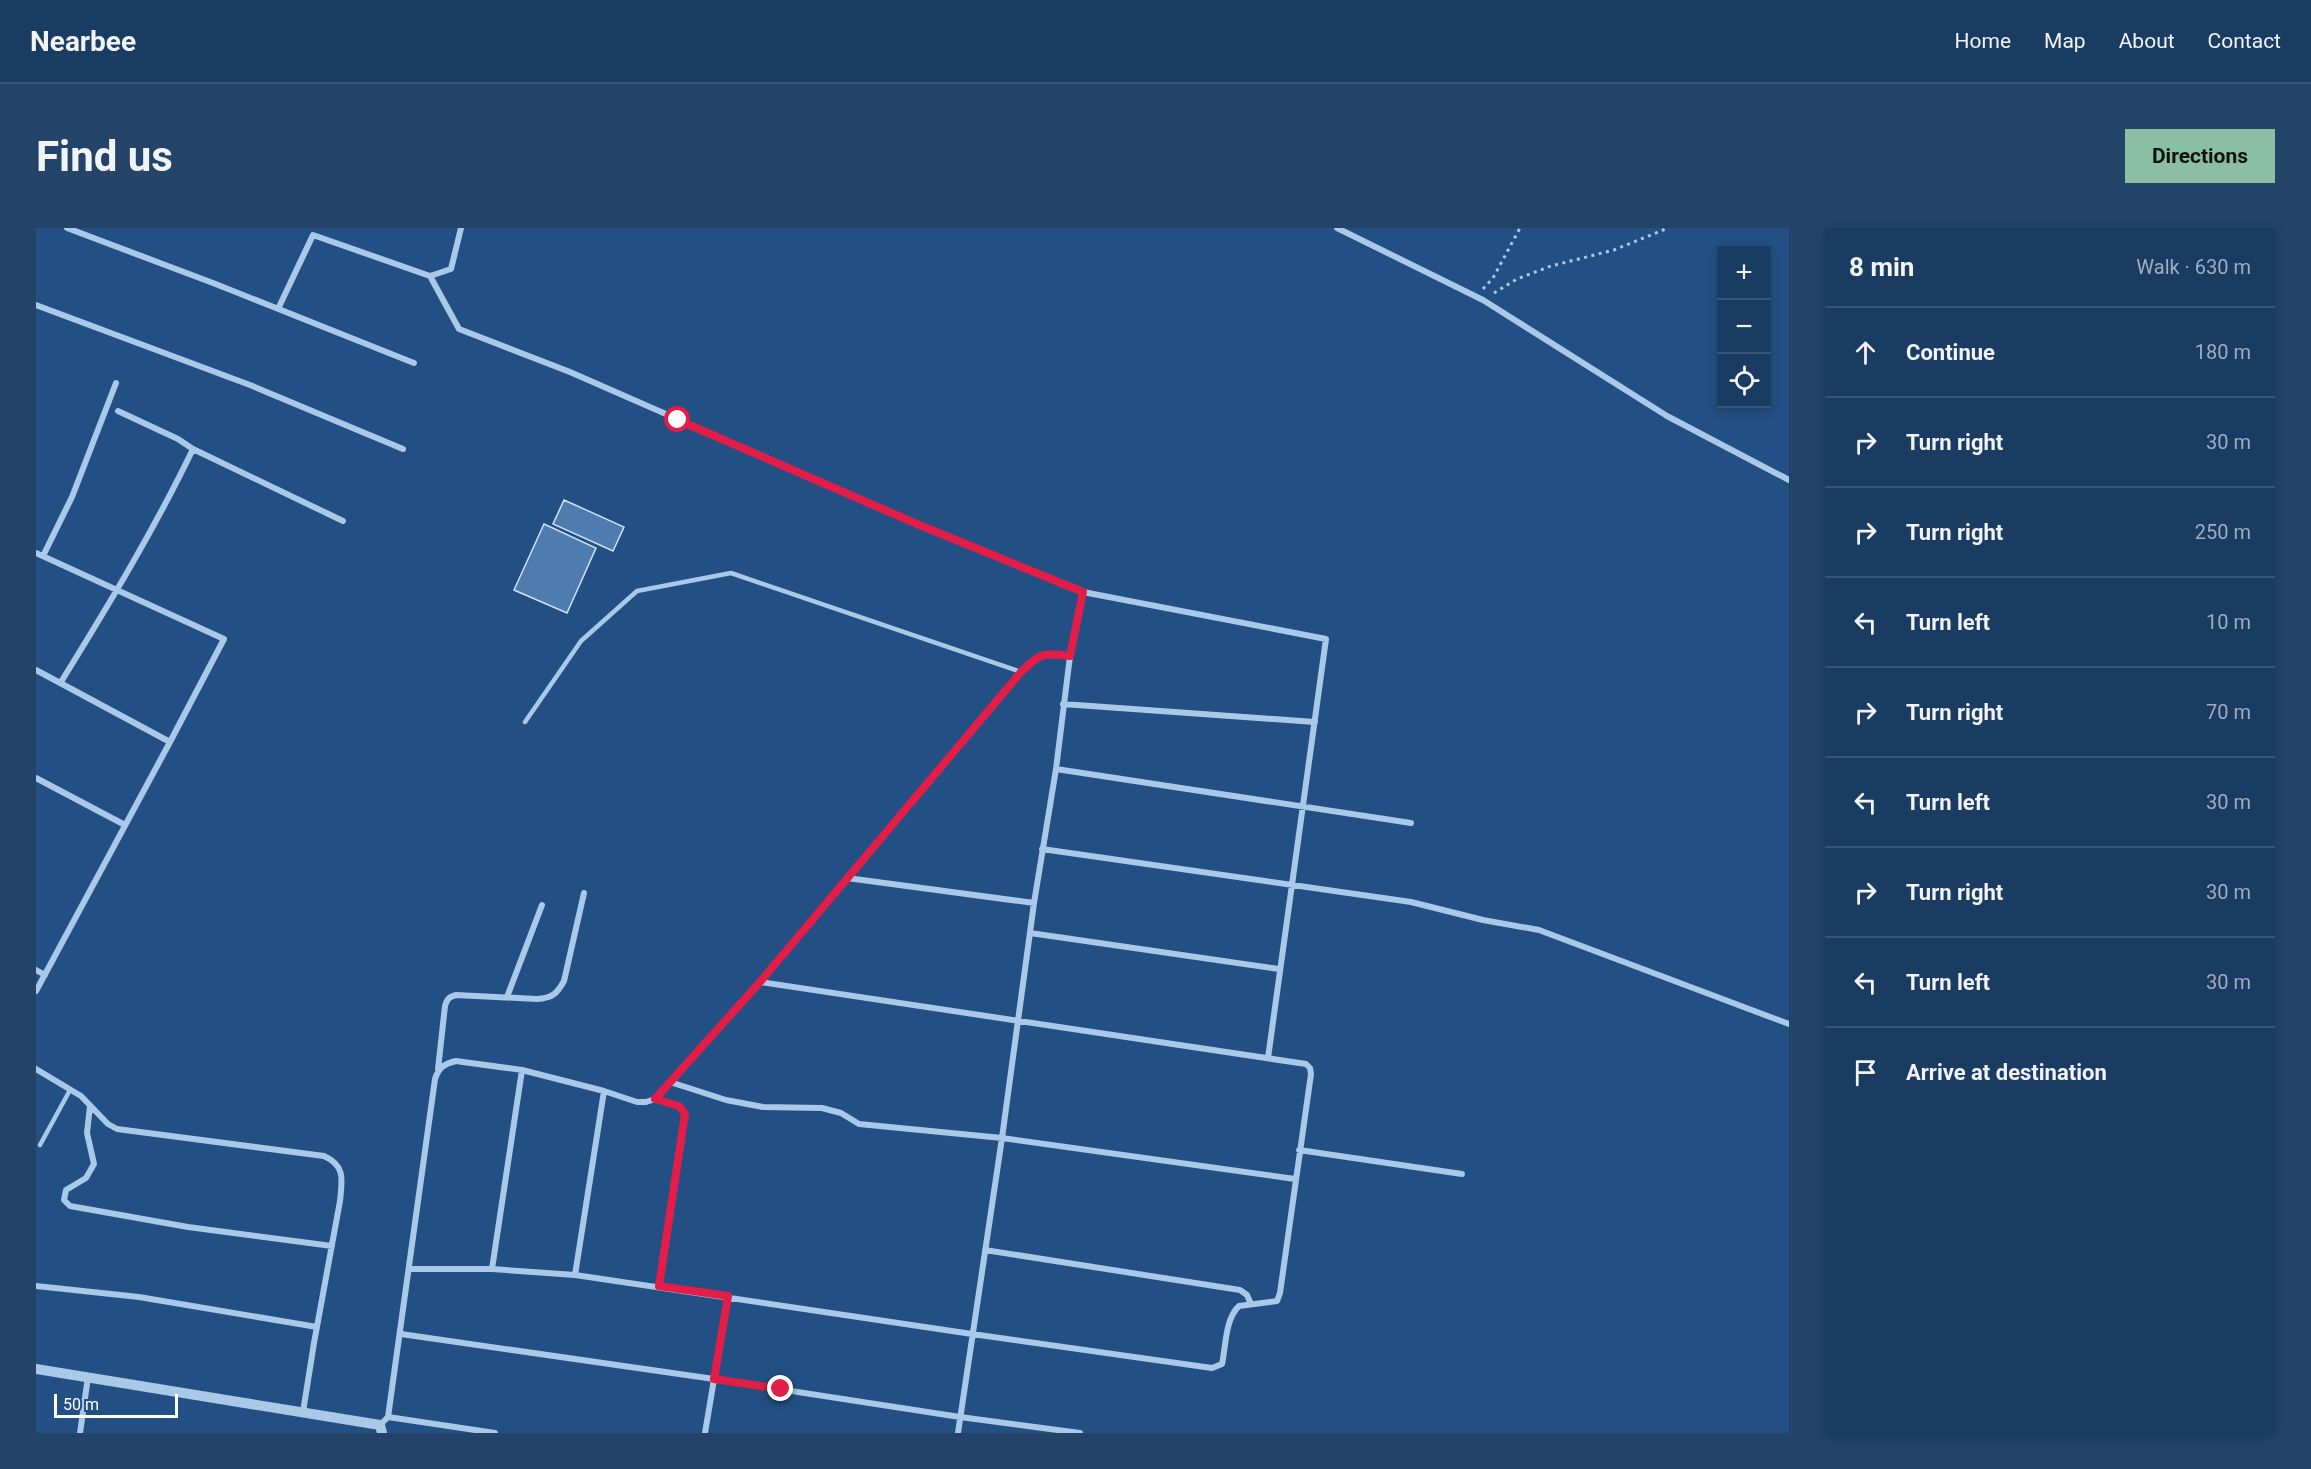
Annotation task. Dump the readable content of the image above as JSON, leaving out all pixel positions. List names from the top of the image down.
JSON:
{
  "scale_bar": "50 m",
  "page": {
    "header": "Nearbee",
    "nav": [
      "Home",
      "Map",
      "About",
      "Contact"
    ],
    "buttons": "Directions",
    "title": "Find us",
    "heading": ["8 min", "Walk · 630 m"],
    "map_buttons": ["+", "−"],
    "list": [
      ["Continue", "180 m"],
      ["Turn right", "30 m"],
      ["Turn right", "250 m"],
      ["Turn left", "10 m"],
      ["Turn right", "70 m"],
      ["Turn left", "30 m"],
      ["Turn right", "30 m"],
      ["Turn left", "30 m"],
      "Arrive at destination"
    ],
    "scale": "50 m"
  }
}
